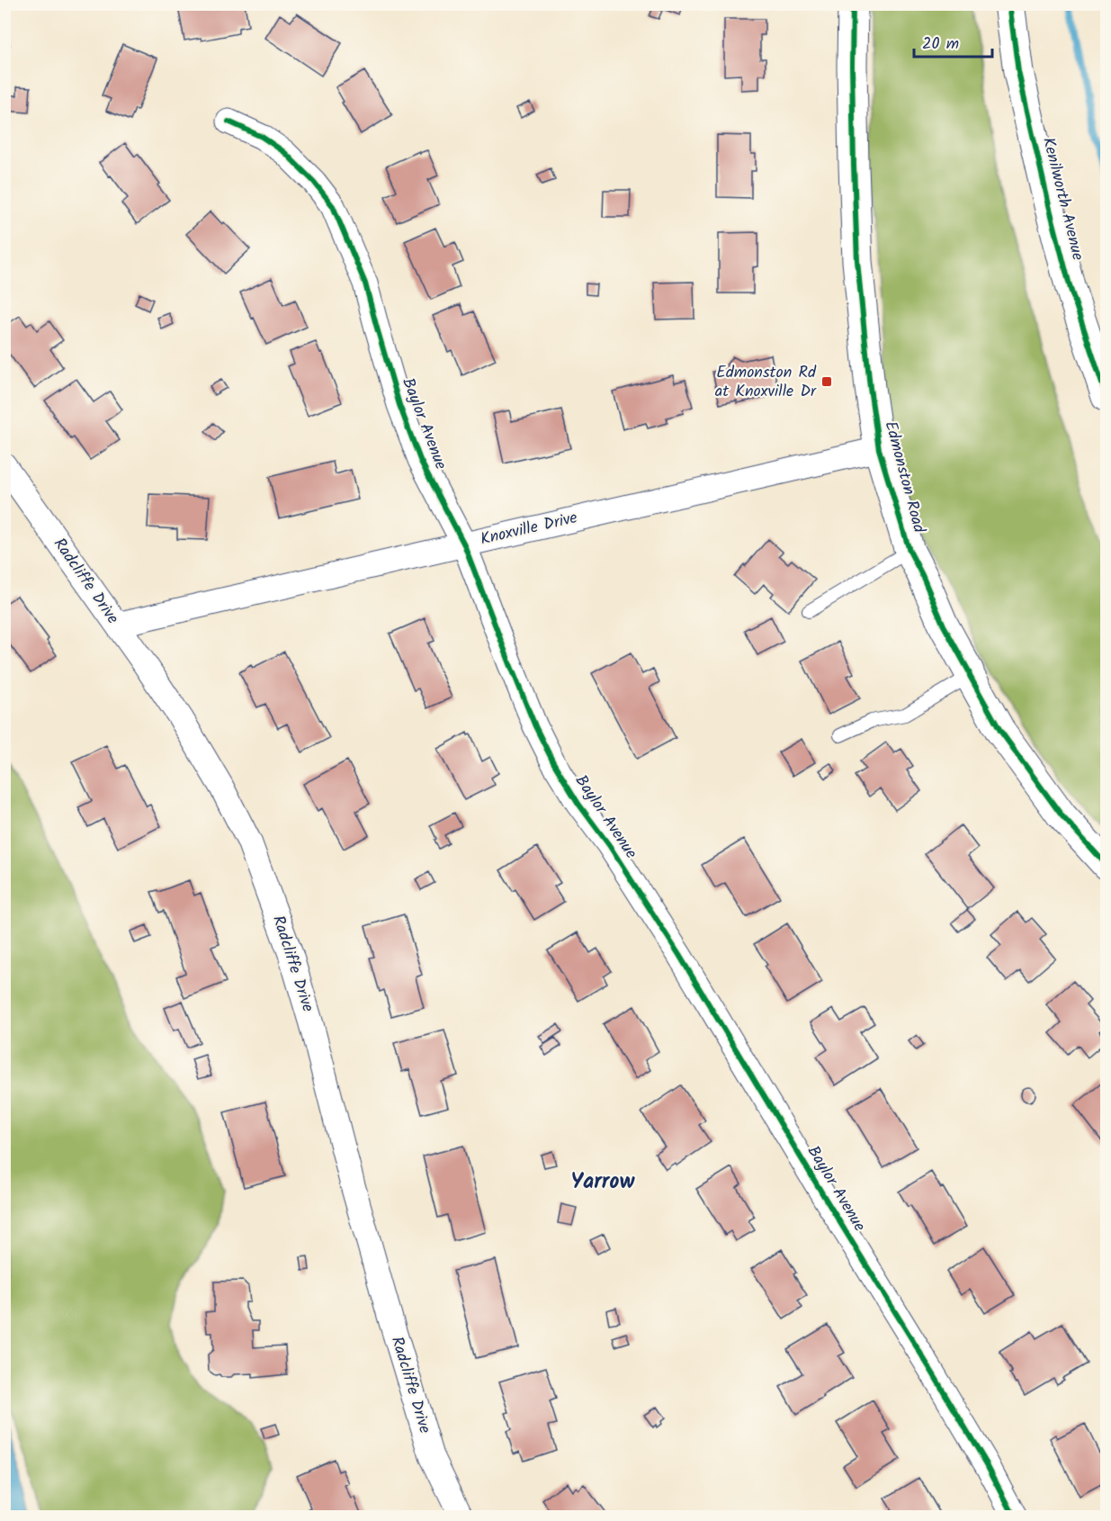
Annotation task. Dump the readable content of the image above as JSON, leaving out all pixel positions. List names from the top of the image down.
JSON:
{
  "streets": {
    "street": [
      "Kenilworth Avenue",
      "Baylor Avenue",
      "Edmonston Road",
      "Knoxville Drive",
      "Radcliffe Drive"
    ]
  },
  "crossings": [
    ["Baylor Avenue", "Knoxville Drive"],
    ["Edmonston Road", "Knoxville Drive"],
    ["Knoxville Drive", "Radcliffe Drive"]
  ],
  "districts": ["Yarrow"],
  "places": {
    "transit": ["Edmonston Rd at Knoxville Dr"]
  },
  "scale_bar": "20 m"
}
